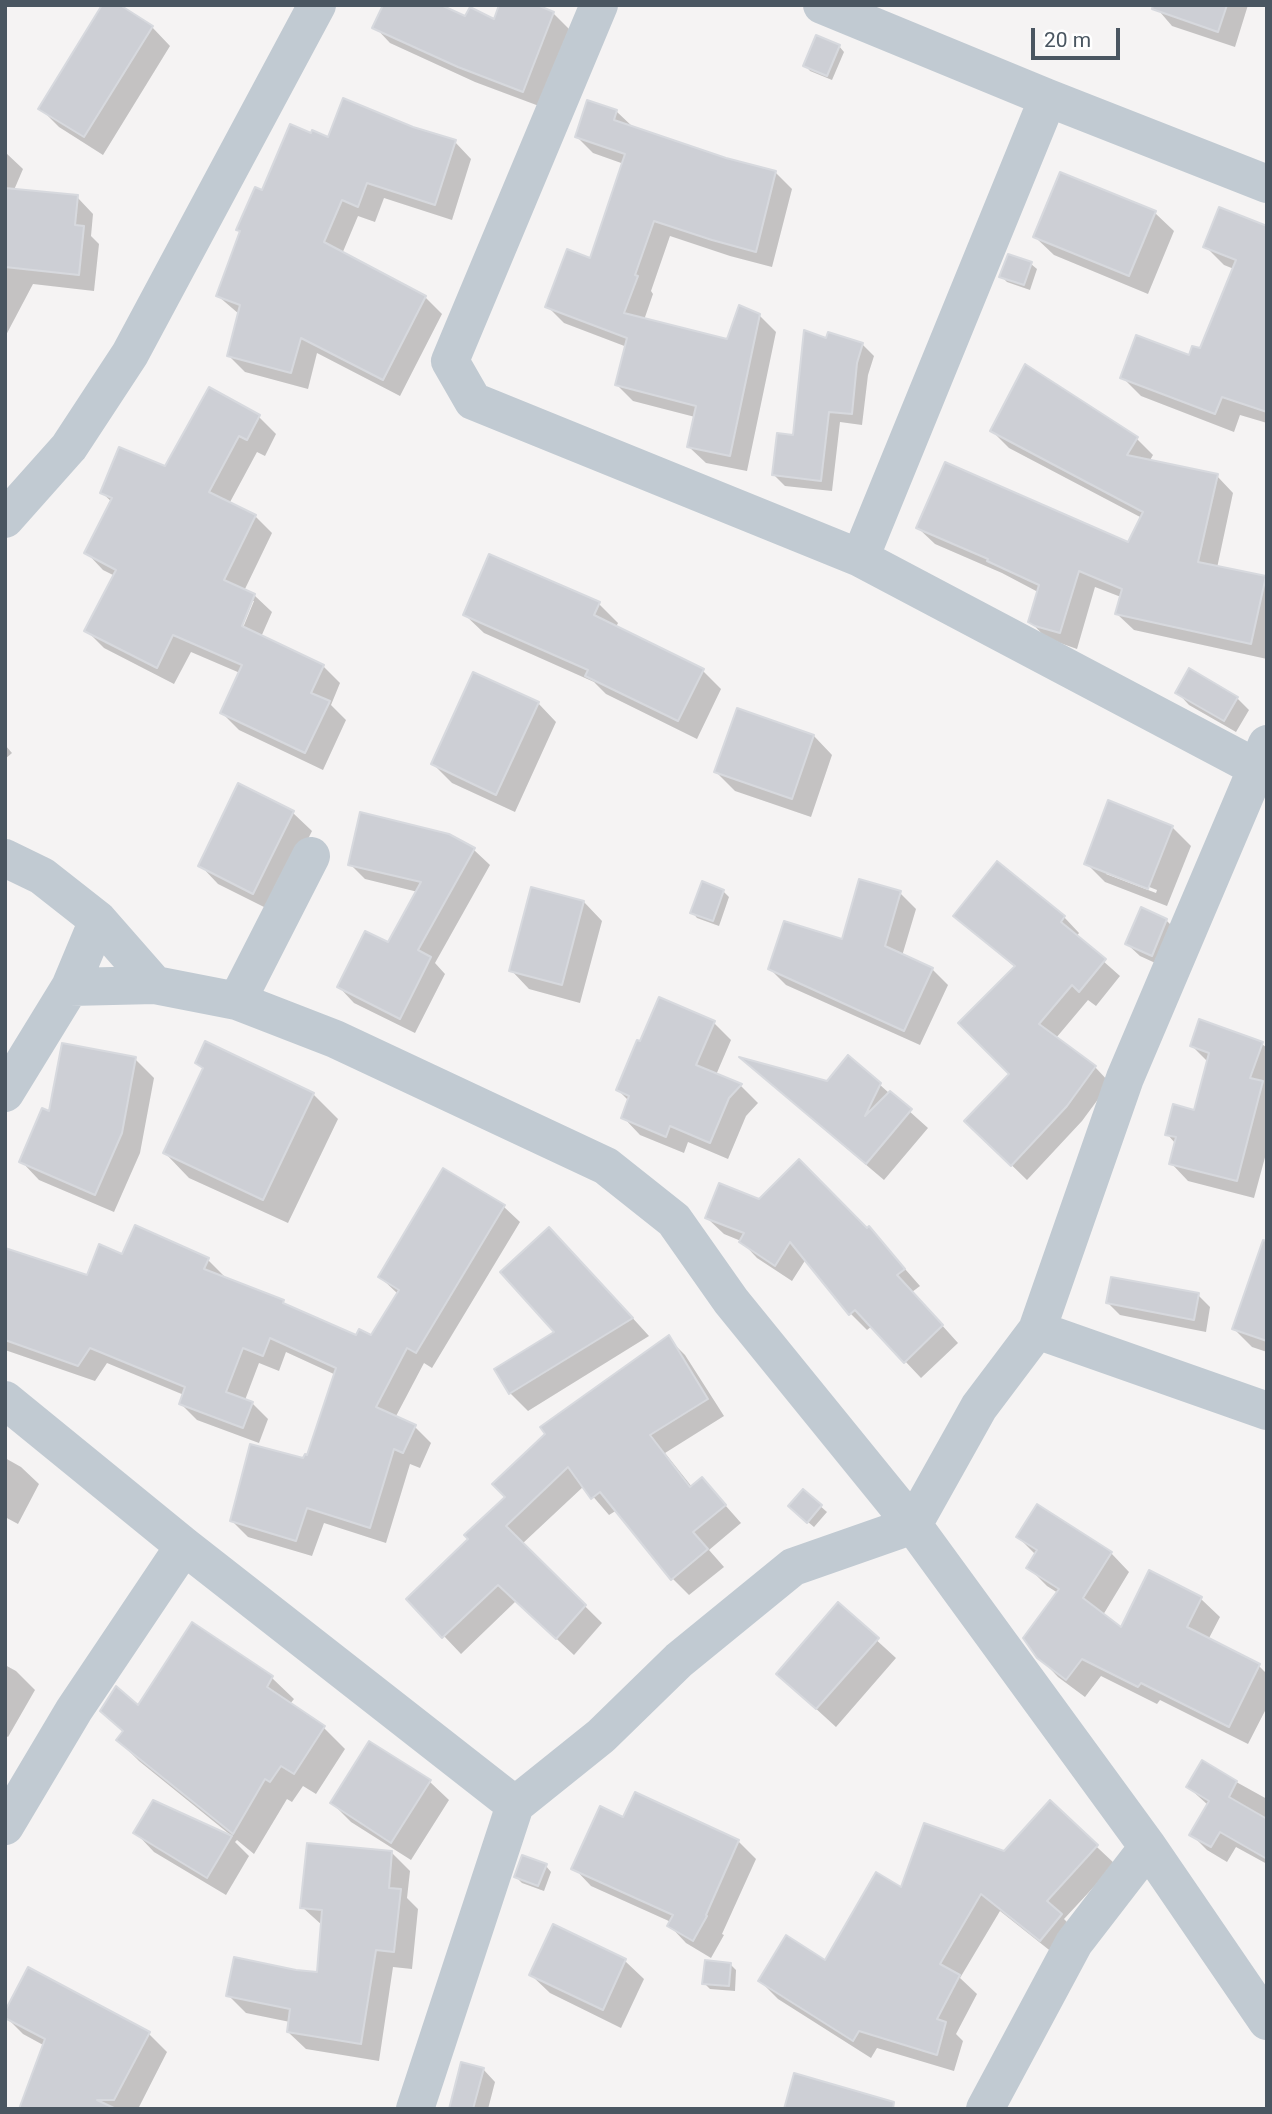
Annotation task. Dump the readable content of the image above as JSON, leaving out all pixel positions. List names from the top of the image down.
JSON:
{
  "scale_bar": "20 m"
}
